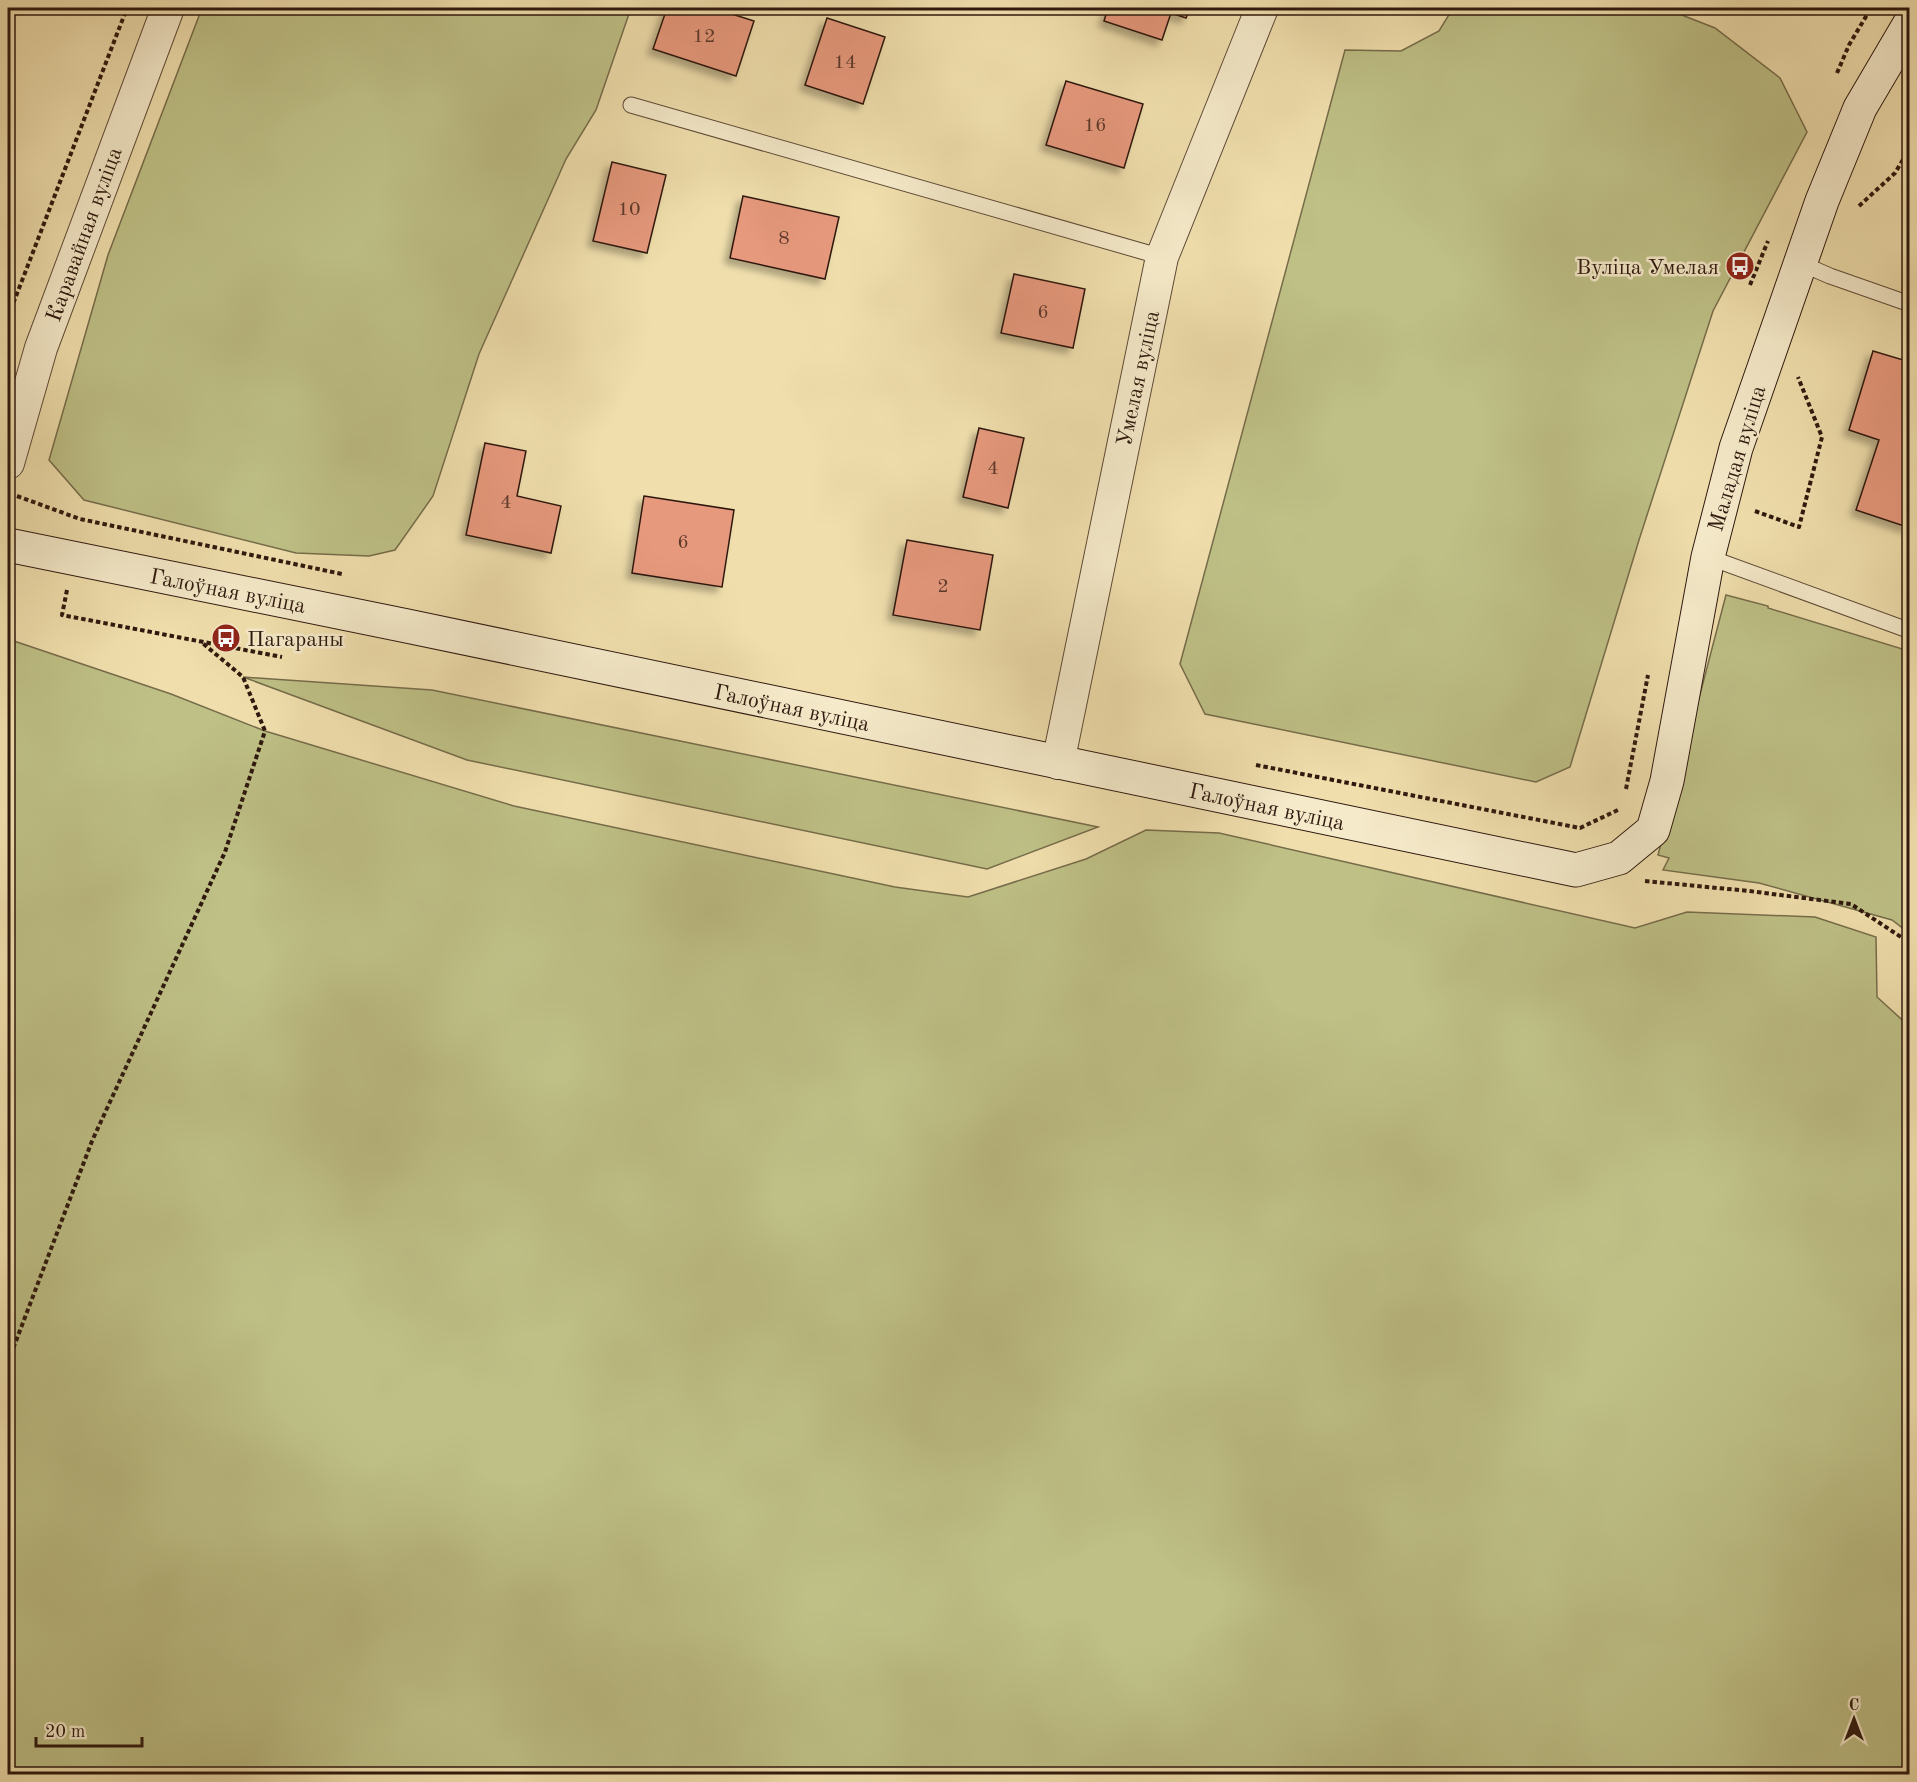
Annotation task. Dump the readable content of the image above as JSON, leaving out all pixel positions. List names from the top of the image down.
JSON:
{
  "streets": {
    "street": [
      "Каравайная вуліца",
      "Умелая вуліца",
      "Маладая вуліца",
      "Галоўная вуліца"
    ]
  },
  "crossings": [
    ["Умелая вуліца", "Галоўная вуліца"],
    ["Маладая вуліца", "Галоўная вуліца"]
  ],
  "places": {
    "bus stop": ["Вуліца Умелая", "Пагараны"]
  },
  "house_numbers": [
    "12",
    "14",
    "16",
    "10",
    "8",
    "6",
    "4",
    "4",
    "6",
    "2"
  ],
  "scale_bar": "20 m",
  "north": "top"
}
